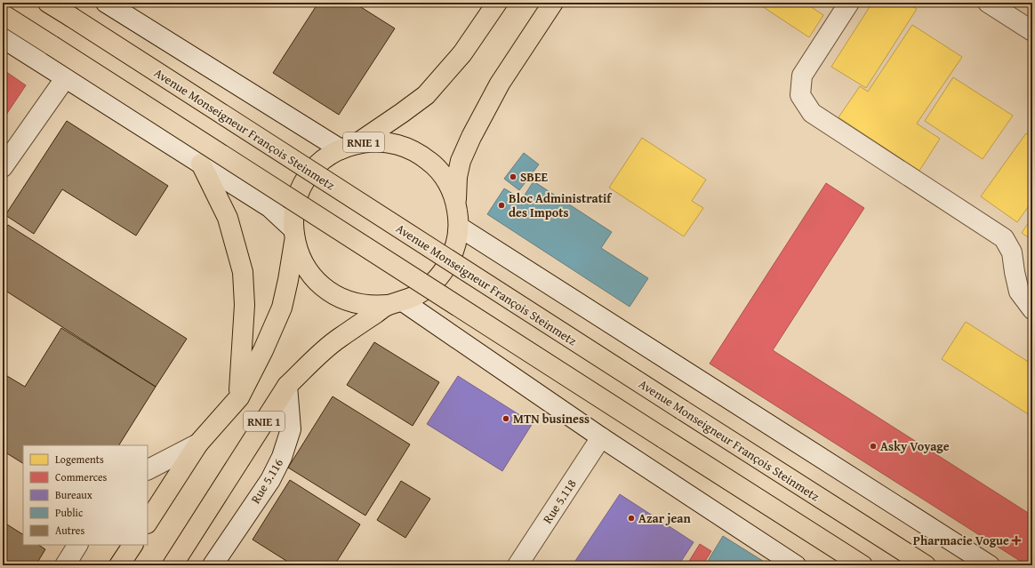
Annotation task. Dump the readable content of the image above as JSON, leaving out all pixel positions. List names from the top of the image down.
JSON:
{
  "streets": {
    "main road": [
      "Avenue Monseigneur François Steinmetz",
      "RNIE 1",
      "Rue 5.116",
      "Rue 5.118"
    ]
  },
  "crossings": [
    ["RNIE 1", "Rue 5.116"]
  ],
  "places": {
    "other": [
      "SBEE",
      "Bloc Administratif des Impots",
      "MTN business",
      "Asky Voyage",
      "Azar jean"
    ],
    "health": ["Pharmacie Vogue"]
  },
  "legend": [
    "Logements",
    "Commerces",
    "Bureaux",
    "Public",
    "Autres"
  ]
}
